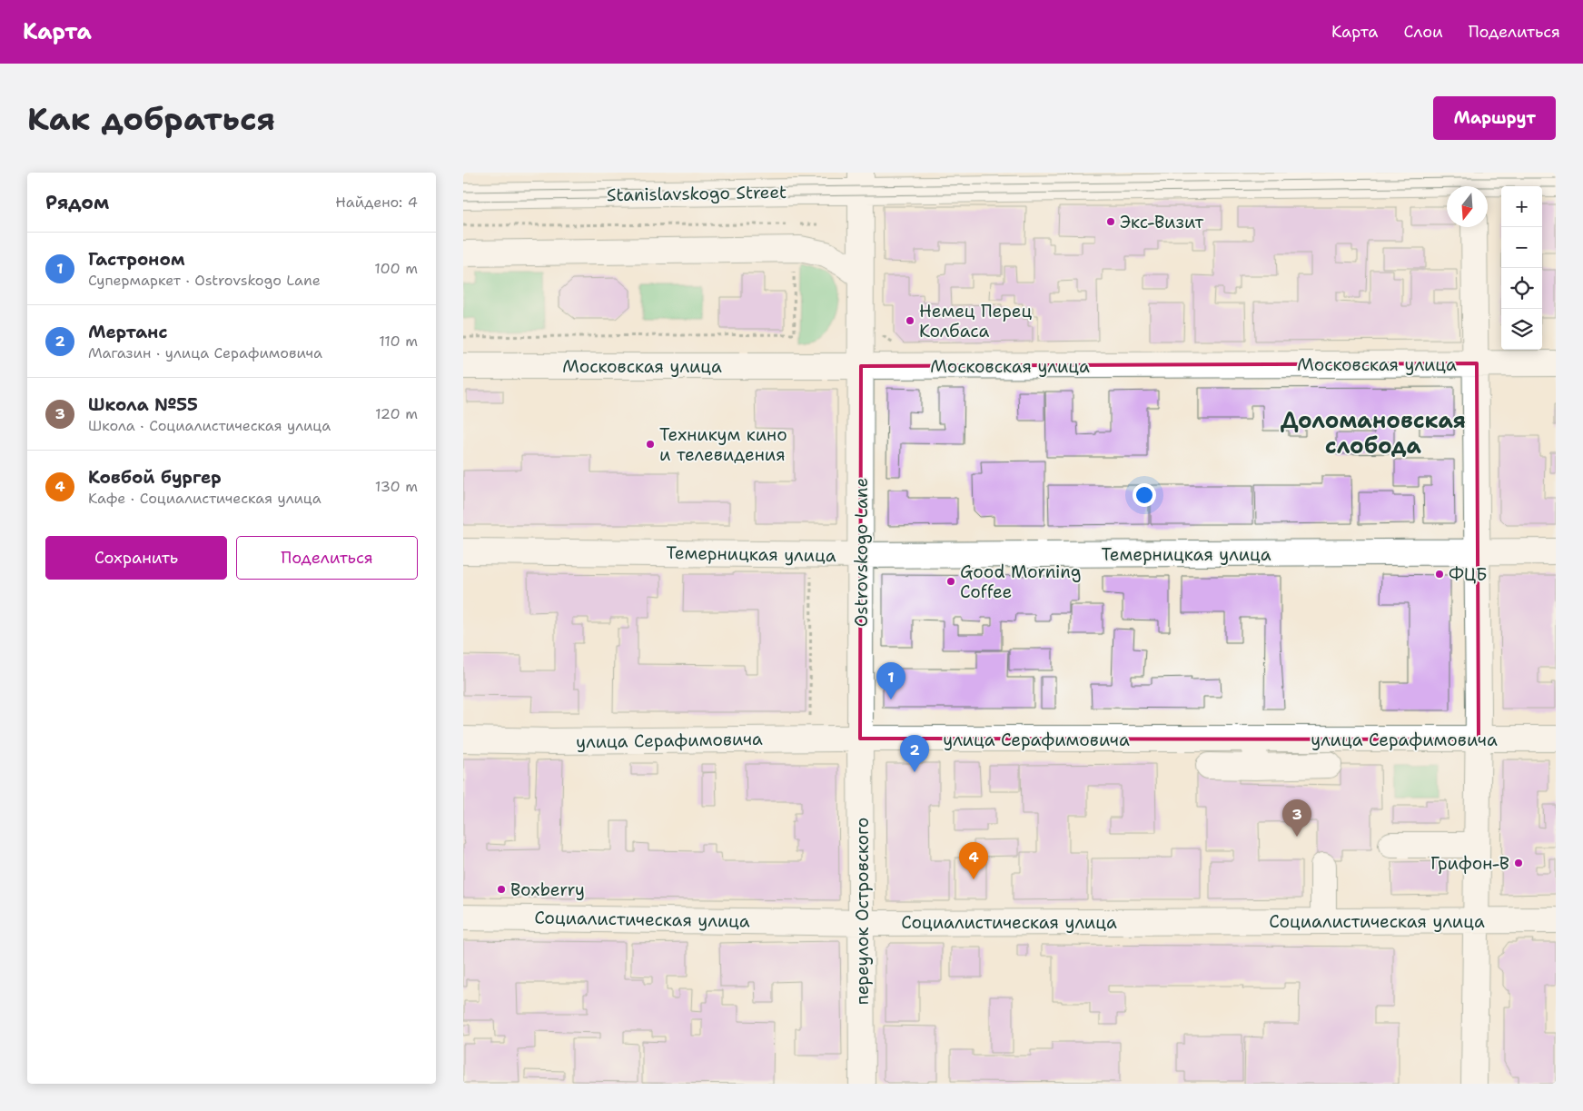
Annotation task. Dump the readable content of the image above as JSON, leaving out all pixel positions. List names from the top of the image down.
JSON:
{
  "streets": {
    "street": [
      "Stanislavskogo Street",
      "Московская улица",
      "Ostrovskogo Lane",
      "Темерницкая улица",
      "улица Серафимовича",
      "переулок Островского",
      "Социалистическая улица"
    ]
  },
  "crossings": [
    ["Московская улица", "Ostrovskogo Lane"],
    ["Ostrovskogo Lane", "Темерницкая улица"],
    ["Ostrovskogo Lane", "улица Серафимовича"],
    ["Ostrovskogo Lane", "переулок Островского"],
    ["улица Серафимовича", "переулок Островского"],
    ["переулок Островского", "Социалистическая улица"]
  ],
  "districts": ["Доломановская слобода"],
  "places": [
    "Экс-Визит",
    "Немец Перец Колбаса",
    "Техникум кино и телевидения",
    "ФЦБ",
    "Good Morning Coffee",
    "Грифон-В",
    "Boxberry"
  ],
  "north": "bottom",
  "page": {
    "header": "Карта",
    "nav": ["Карта", "Слои", "Поделиться"],
    "buttons": [
      "Маршрут",
      ["Сохранить", "Поделиться"]
    ],
    "title": "Как добраться",
    "heading": ["Рядом", "Найдено: 4"],
    "map_buttons": ["+", "−"],
    "list": [
      {
        "mark": "1",
        "name": "Гастроном",
        "note": "Супермаркет · Ostrovskogo Lane",
        "value": "100 m"
      },
      {
        "mark": "2",
        "name": "Мертанс",
        "note": "Магазин · улица Серафимовича",
        "value": "110 m"
      },
      {
        "mark": "3",
        "name": "Школа №55",
        "note": "Школа · Социалистическая улица",
        "value": "120 m"
      },
      {
        "mark": "4",
        "name": "Ковбой бургер",
        "note": "Кафе · Социалистическая улица",
        "value": "130 m"
      }
    ],
    "pins": [
      "1",
      "2",
      "3",
      "4"
    ]
  }
}
